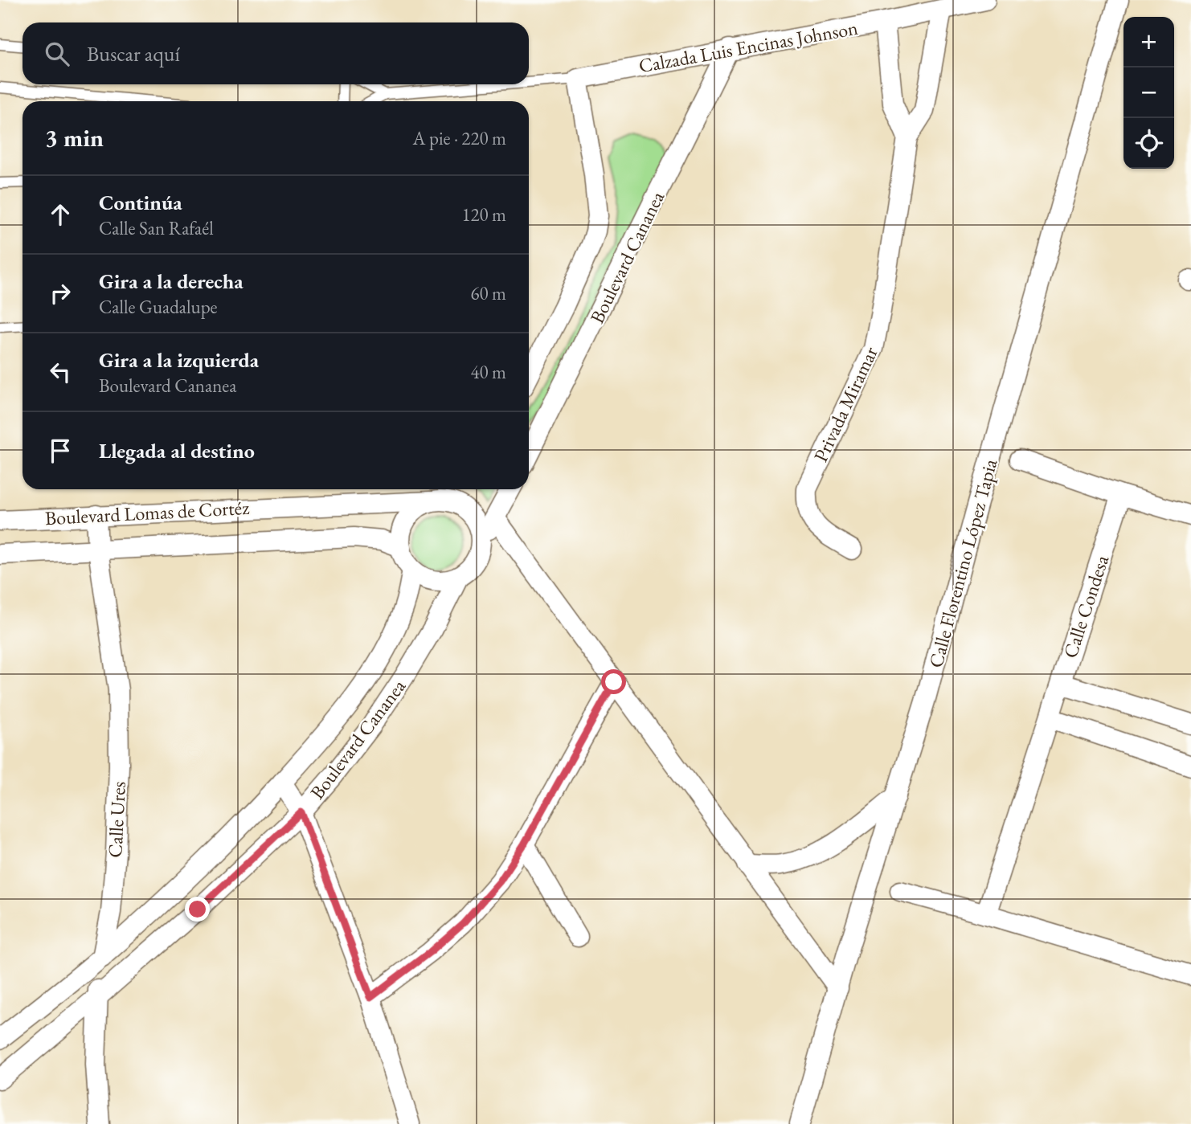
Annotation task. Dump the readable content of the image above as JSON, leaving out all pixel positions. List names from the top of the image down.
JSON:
{
  "streets": {
    "street": [
      "Calzada Luis Encinas Johnson",
      "Boulevard Cananea",
      "Privada Miramar",
      "Boulevard Lomas de Cortéz",
      "Calle Florentino López Tapia",
      "Calle Condesa",
      "Calle Ures"
    ]
  },
  "crossings": [
    ["Calzada Luis Encinas Johnson", "Boulevard Cananea"],
    ["Calzada Luis Encinas Johnson", "Privada Miramar"],
    ["Boulevard Cananea", "Boulevard Lomas de Cortéz"],
    ["Boulevard Cananea", "Calle Ures"],
    ["Boulevard Lomas de Cortéz", "Calle Ures"]
  ],
  "page": {
    "map_buttons": ["+", "−"],
    "search": "Buscar aquí",
    "heading": ["3 min", "A pie · 220 m"],
    "list": [
      ["Continúa", "Calle San Rafaél", "120 m"],
      ["Gira a la derecha", "Calle Guadalupe", "60 m"],
      ["Gira a la izquierda", "Boulevard Cananea", "40 m"],
      "Llegada al destino"
    ]
  }
}
